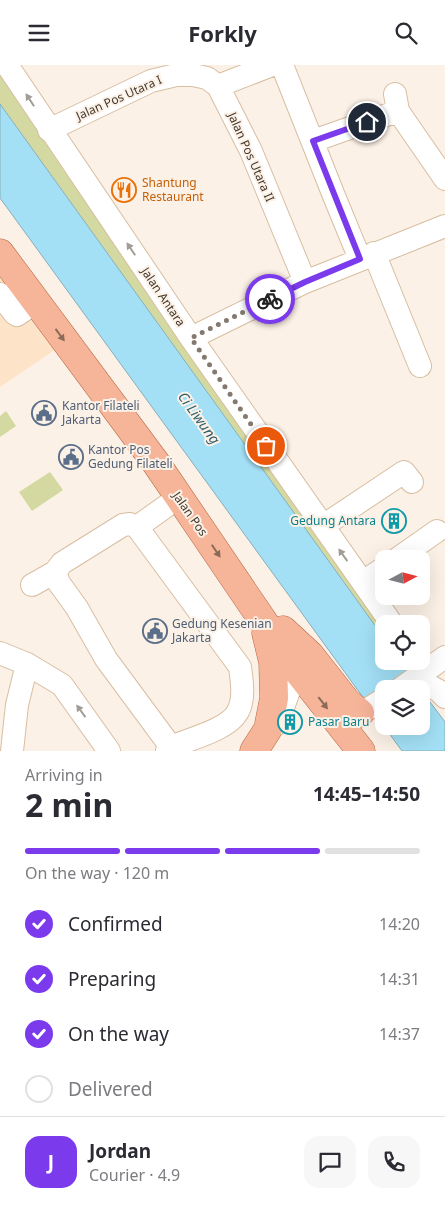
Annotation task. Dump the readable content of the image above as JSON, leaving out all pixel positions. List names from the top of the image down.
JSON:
{
  "streets": {
    "main road": ["Jalan Pos"],
    "street": ["Jalan Pos Utara I", "Jalan Pos Utara II", "Jalan Antara"]
  },
  "crossings": [
    ["Jalan Pos Utara I", "Jalan Pos Utara II"],
    ["Jalan Pos Utara I", "Jalan Antara"]
  ],
  "one_way": ["Jalan Antara", "Jalan Pos"],
  "water": ["Ci Liwung"],
  "places": {
    "restaurant": ["Shantung Restaurant"],
    "public building": ["Kantor Filateli Jakarta", "Kantor Pos Gedung Filateli", "Gedung Kesenian Jakarta"],
    "building": ["Gedung Antara", "Pasar Baru"]
  },
  "north": "right",
  "page": {
    "header": "Forkly",
    "heading": ["2 min", "Arriving in", "14:45–14:50"],
    "panel": ["Jordan", "Courier · 4.9"],
    "bar": "On the way · 120 m",
    "list": [
      ["Confirmed", "14:20"],
      ["Preparing", "14:31"],
      ["On the way", "14:37"],
      "Delivered"
    ],
    "round": "J"
  }
}
